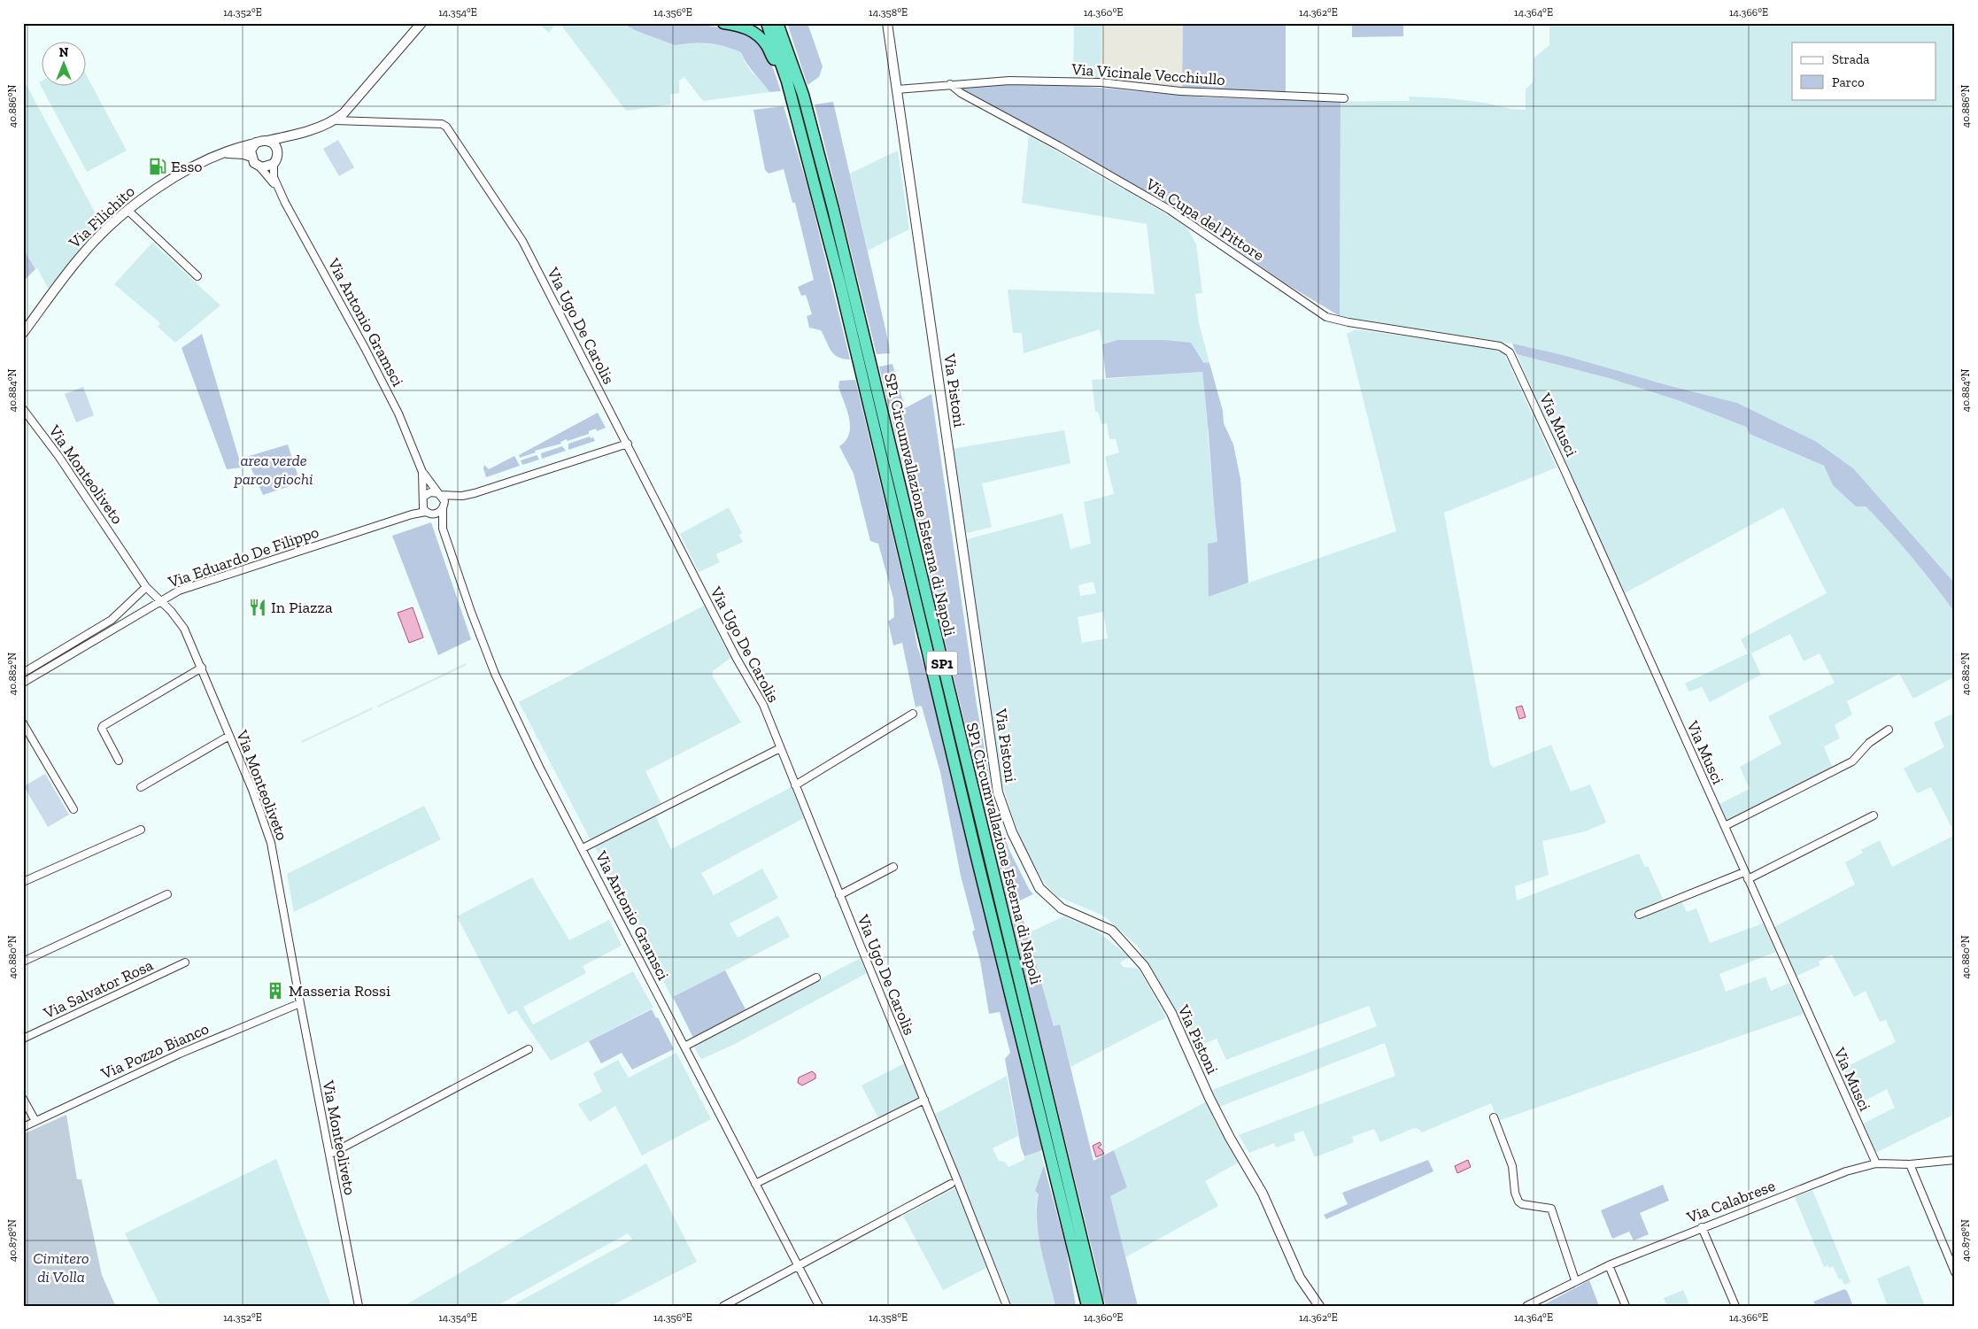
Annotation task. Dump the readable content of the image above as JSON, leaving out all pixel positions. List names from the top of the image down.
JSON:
{
  "streets": {
    "highway": ["SP1 Circumvallazione Esterna di Napoli", "SP1"],
    "street": [
      "Via Vicinale Vecchiullo",
      "Via Filichito",
      "Via Cupa del Pittore",
      "Via Antonio Gramsci",
      "Via Ugo De Carolis",
      "Via Pistoni",
      "Via Musci",
      "Via Monteoliveto",
      "Via Eduardo De Filippo",
      "Via Salvator Rosa",
      "Via Pozzo Bianco",
      "Via Calabrese"
    ]
  },
  "crossings": [
    ["Via Vicinale Vecchiullo", "Via Cupa del Pittore"],
    ["Via Filichito", "Via Antonio Gramsci"],
    ["Via Cupa del Pittore", "Via Musci"],
    ["Via Antonio Gramsci", "Via Eduardo De Filippo"],
    ["Via Musci", "Via Calabrese"],
    ["Via Monteoliveto", "Via Eduardo De Filippo"],
    ["Via Monteoliveto", "Via Pozzo Bianco"]
  ],
  "parks": ["area verde parco giochi", "Cimitero di Volla"],
  "places": {
    "fuel station": ["Esso"],
    "restaurant": ["In Piazza"],
    "building": ["Masseria Rossi"]
  },
  "legend": ["Strada", "Parco"],
  "north": "top",
  "coordinates": [
    "14.352°E",
    "14.354°E",
    "14.356°E",
    "14.358°E",
    "14.360°E",
    "14.362°E",
    "14.364°E",
    "14.366°E",
    "40.886°N",
    "40.884°N",
    "40.882°N",
    "40.880°N",
    "40.878°N"
  ]
}
